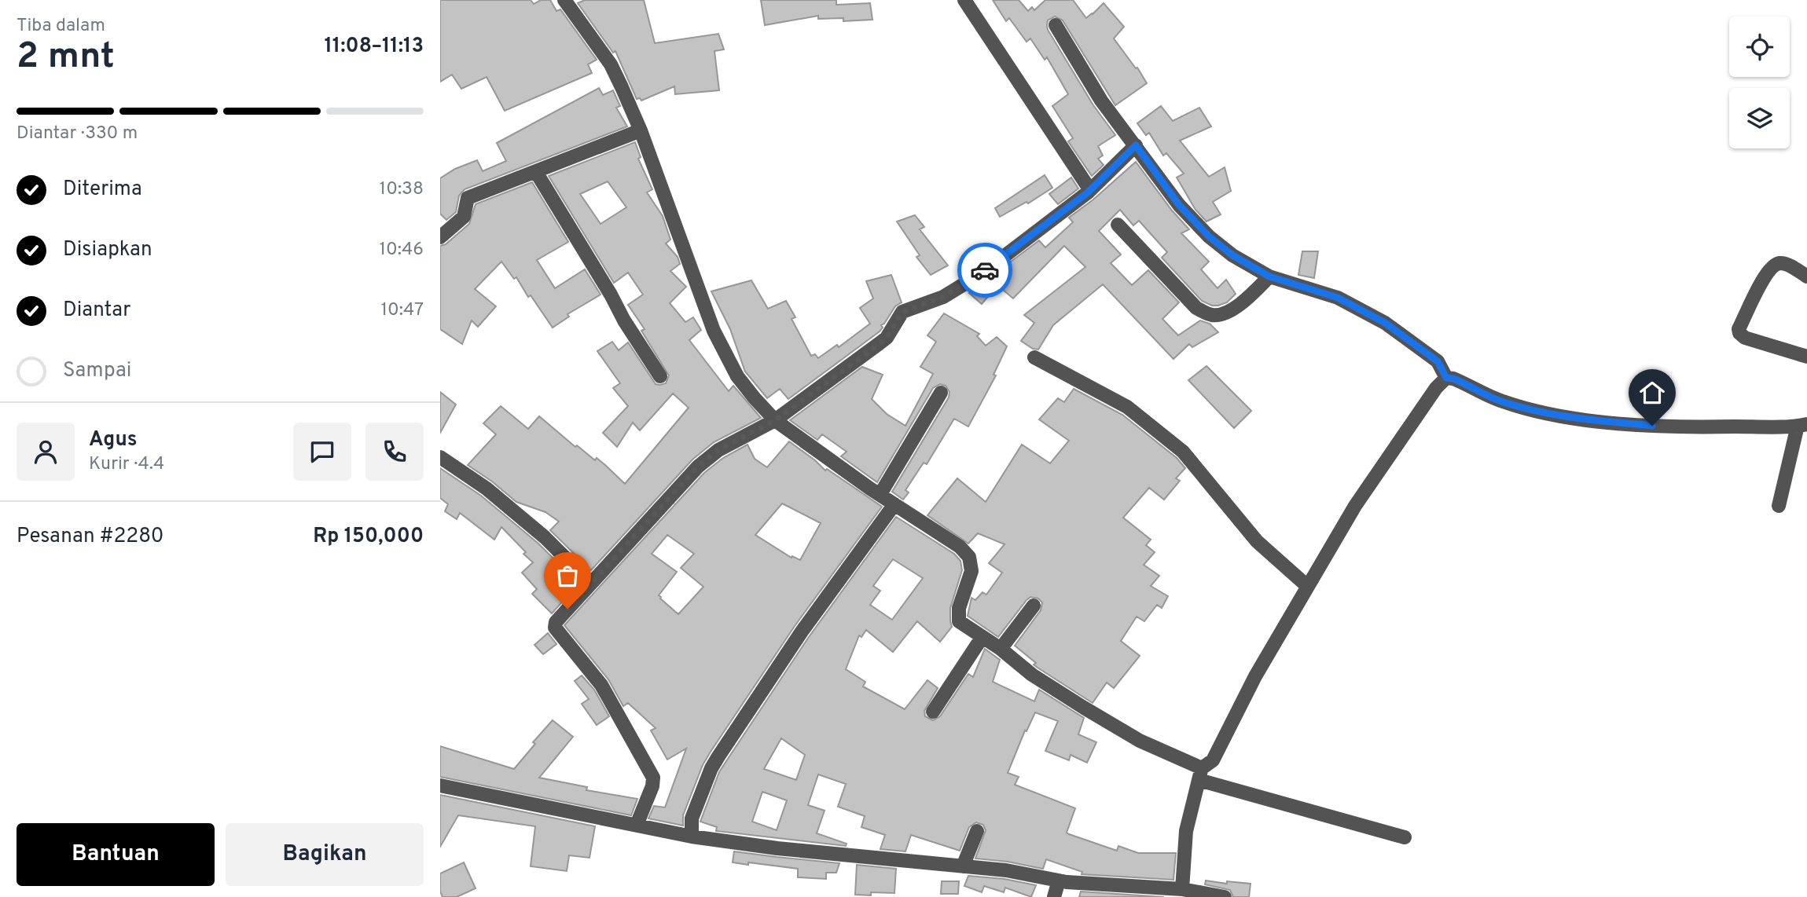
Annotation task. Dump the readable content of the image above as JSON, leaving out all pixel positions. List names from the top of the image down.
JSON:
{
  "page": {
    "heading": ["2 mnt", "Tiba dalam", "11:08–11:13"],
    "panel": [
      "Agus",
      "Kurir · 4.4",
      "Pesanan #2280",
      "Rp 150,000"
    ],
    "bar": "Diantar · 330 m",
    "list": [
      ["Diterima", "10:38"],
      ["Disiapkan", "10:46"],
      ["Diantar", "10:47"],
      "Sampai"
    ],
    "buttons": ["Bantuan", "Bagikan"]
  }
}
